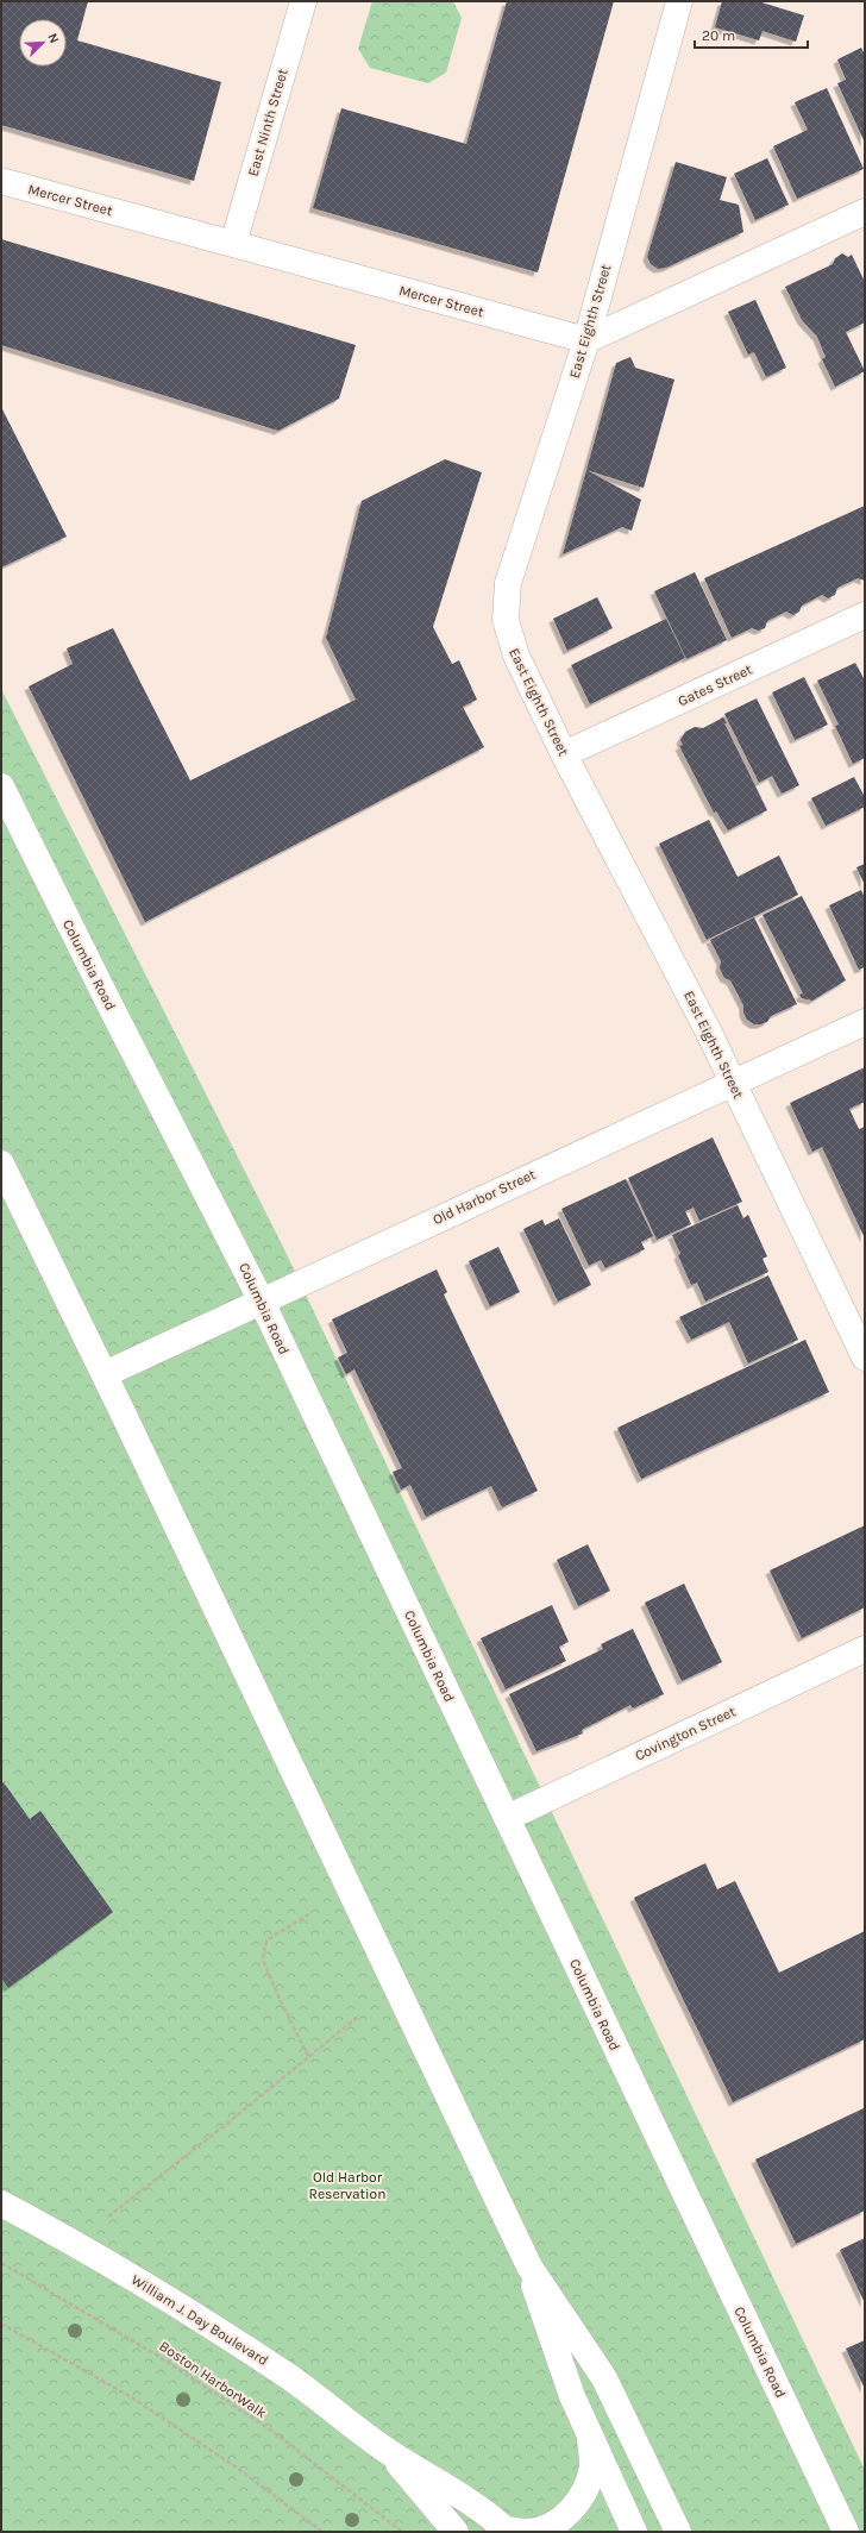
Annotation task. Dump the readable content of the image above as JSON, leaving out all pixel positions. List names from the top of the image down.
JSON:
{
  "streets": {
    "main road": [
      "East Ninth Street",
      "Mercer Street",
      "East Eighth Street",
      "Gates Street",
      "Columbia Road",
      "Old Harbor Street",
      "Covington Street",
      "William J. Day Boulevard"
    ],
    "path": ["Boston HarborWalk"]
  },
  "crossings": [
    ["East Ninth Street", "Mercer Street"],
    ["Mercer Street", "East Eighth Street"],
    ["East Eighth Street", "Gates Street"],
    ["East Eighth Street", "Old Harbor Street"],
    ["Columbia Road", "Old Harbor Street"],
    ["Columbia Road", "Covington Street"]
  ],
  "parks": ["Old Harbor Reservation"],
  "scale_bar": "20 m",
  "north": "top right"
}
